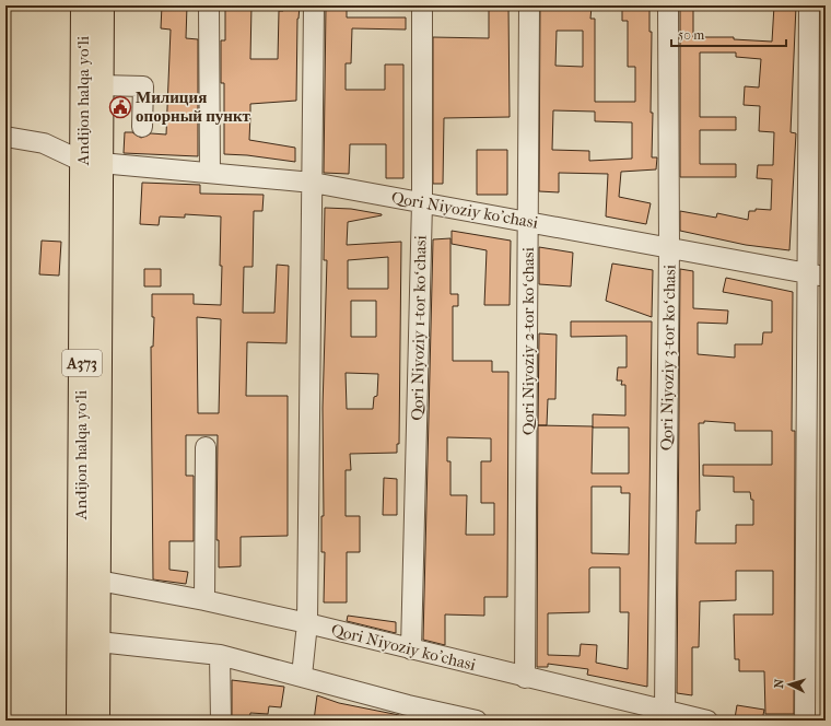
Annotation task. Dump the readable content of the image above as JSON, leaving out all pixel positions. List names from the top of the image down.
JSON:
{
  "streets": {
    "highway": ["Andijon halqa yo‘li", "A373"],
    "street": [
      "Qori Niyoziy ko'chasi",
      "Qori Niyoziy 1-tor koʻchasi",
      "Qori Niyoziy 2-tor koʻchasi",
      "Qori Niyoziy 3-tor koʻchasi"
    ]
  },
  "crossings": [
    ["Andijon halqa yo‘li", "Qori Niyoziy ko'chasi"],
    ["Qori Niyoziy ko'chasi", "Qori Niyoziy 1-tor koʻchasi"],
    ["Qori Niyoziy ko'chasi", "Qori Niyoziy 2-tor koʻchasi"],
    ["Qori Niyoziy ko'chasi", "Qori Niyoziy 3-tor koʻchasi"]
  ],
  "places": {
    "public building": ["Милиция опорный пункт"]
  },
  "scale_bar": "50 m",
  "north": "left"
}
